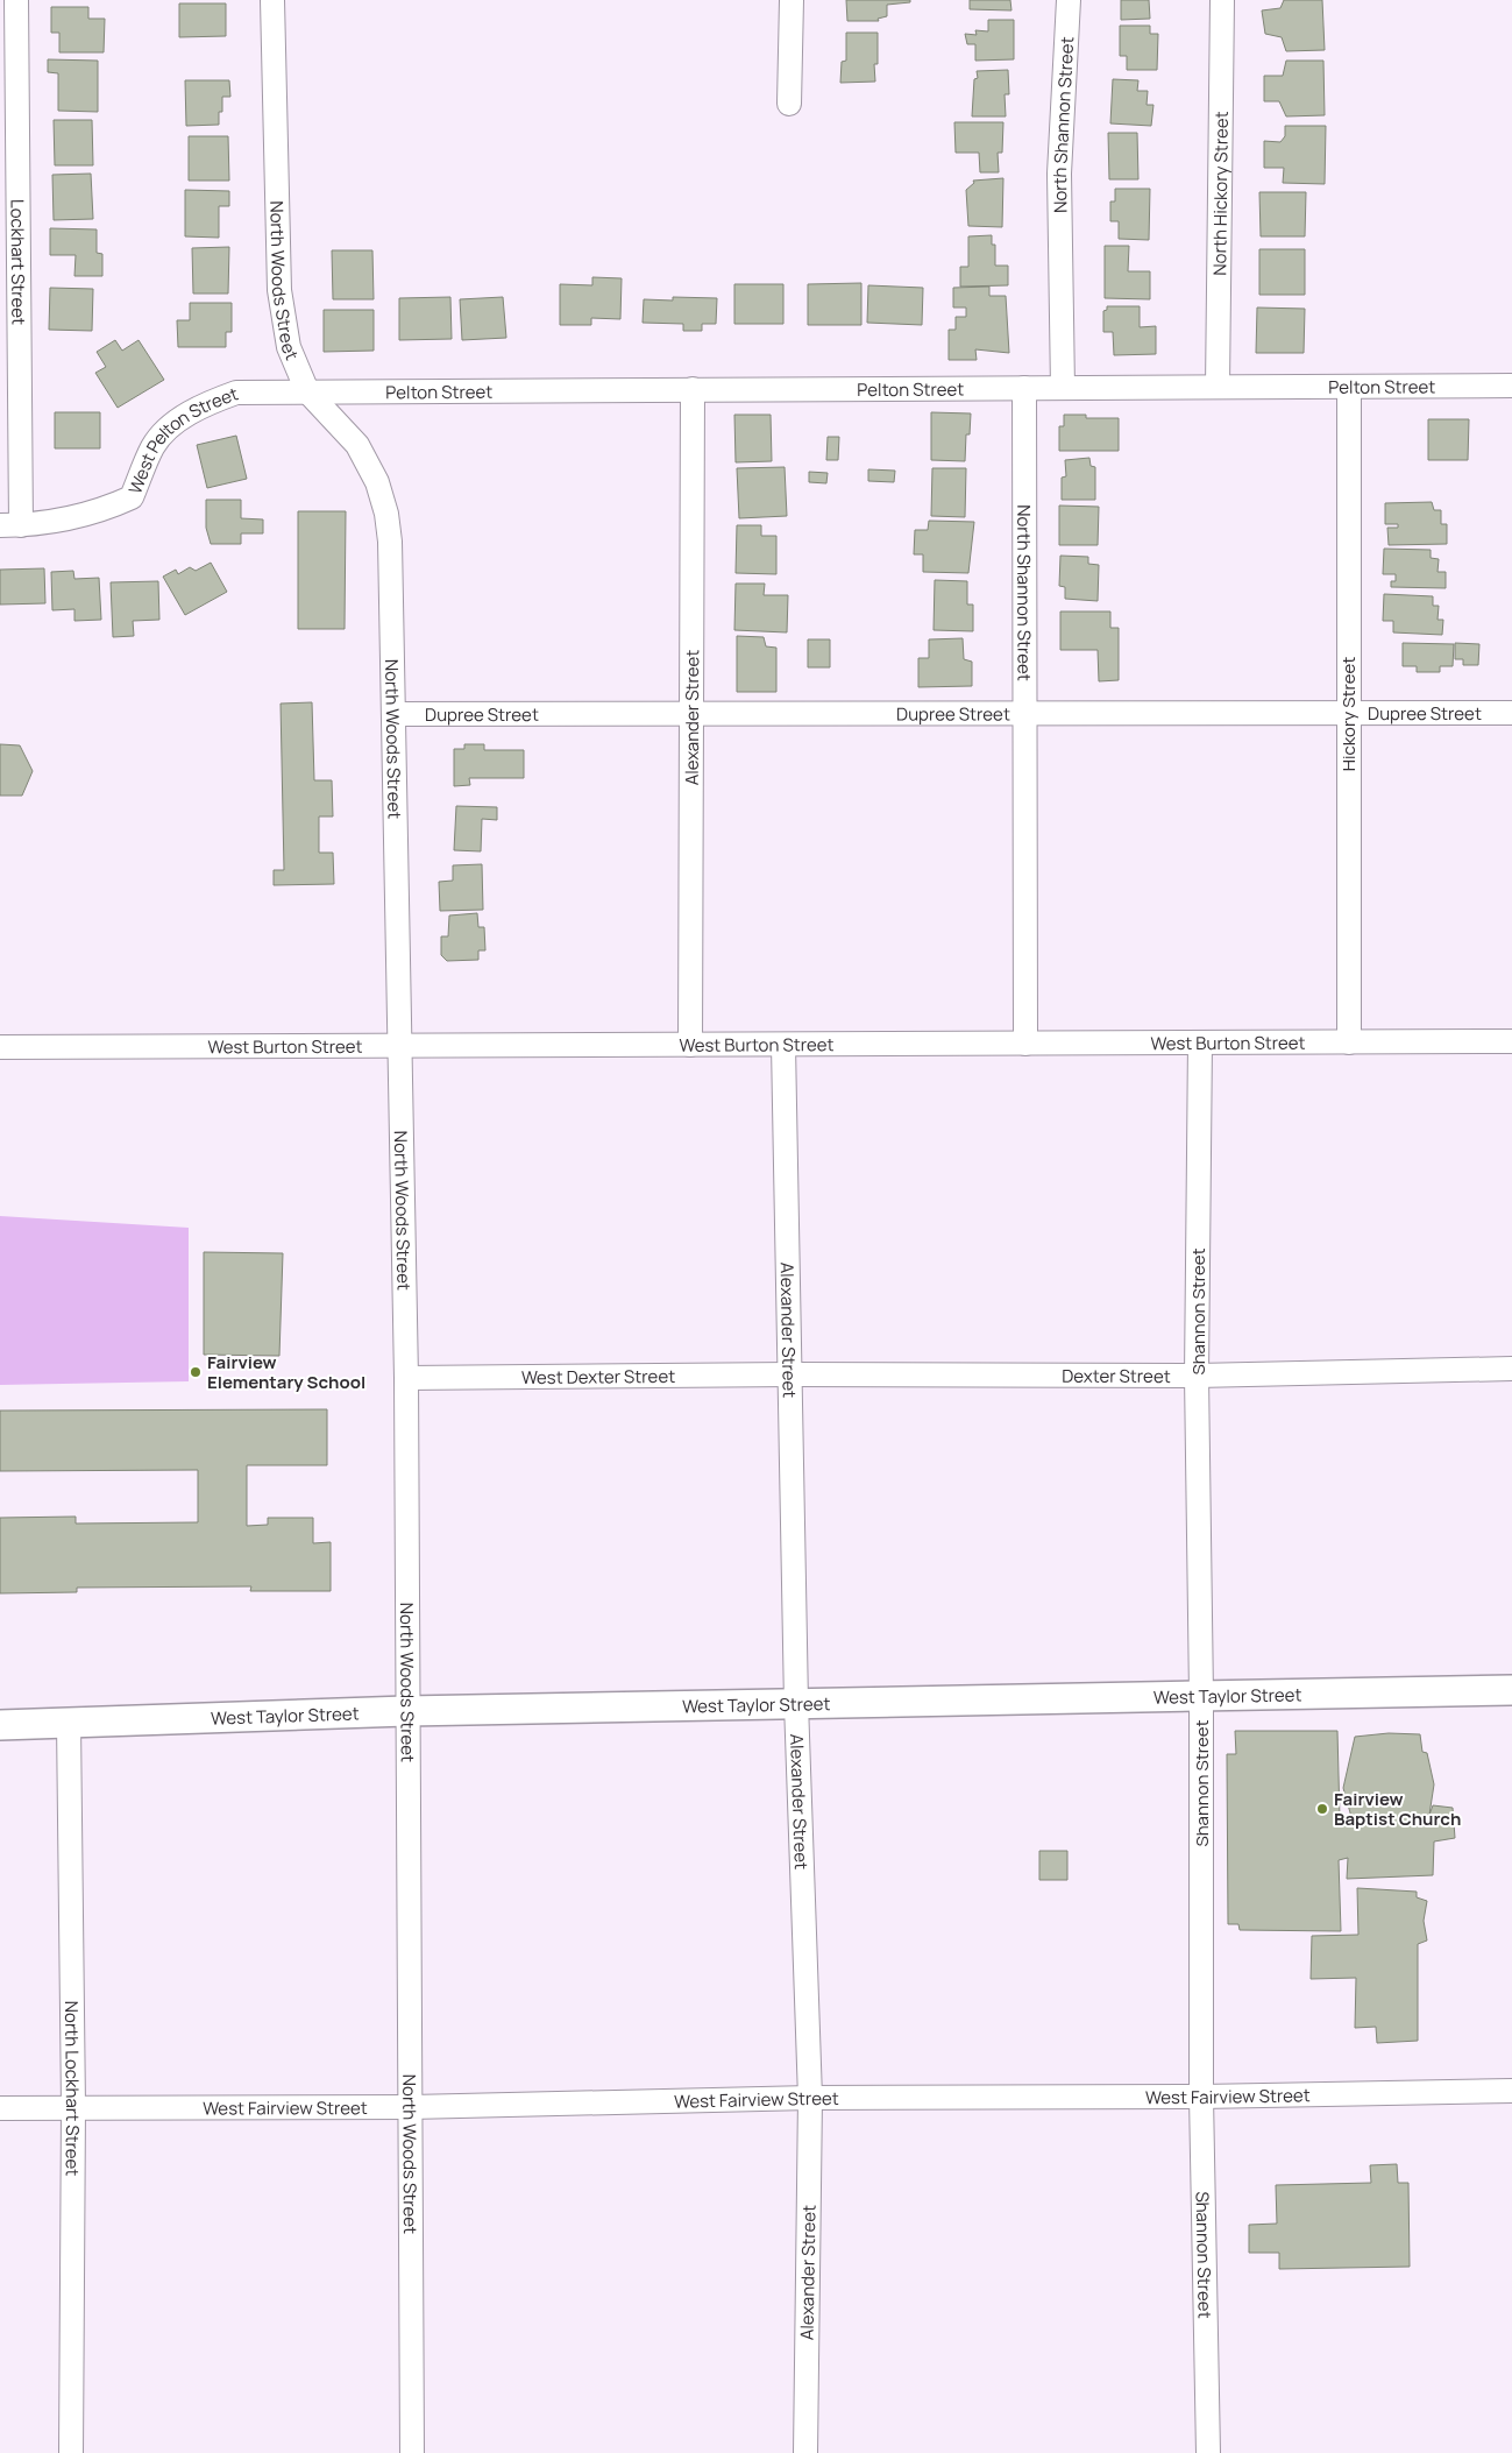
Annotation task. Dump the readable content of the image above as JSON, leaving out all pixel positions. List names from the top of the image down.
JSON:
{
  "streets": {
    "main road": ["West Taylor Street"],
    "street": [
      "North Shannon Street",
      "North Hickory Street",
      "Lockhart Street",
      "North Woods Street",
      "Pelton Street",
      "West Pelton Street",
      "Dupree Street",
      "Hickory Street",
      "Alexander Street",
      "West Burton Street",
      "Shannon Street",
      "West Dexter Street",
      "Dexter Street",
      "North Lockhart Street",
      "West Fairview Street"
    ]
  },
  "crossings": [
    ["North Shannon Street", "Pelton Street"],
    ["North Shannon Street", "Dupree Street"],
    ["North Shannon Street", "West Burton Street"],
    ["North Hickory Street", "Pelton Street"],
    ["Lockhart Street", "West Pelton Street"],
    ["North Woods Street", "Pelton Street"],
    ["North Woods Street", "West Pelton Street"],
    ["North Woods Street", "Dupree Street"],
    ["North Woods Street", "West Burton Street"],
    ["North Woods Street", "West Dexter Street"],
    ["North Woods Street", "West Taylor Street"],
    ["North Woods Street", "West Fairview Street"],
    ["Pelton Street", "West Pelton Street"],
    ["Pelton Street", "Hickory Street"],
    ["Pelton Street", "Alexander Street"],
    ["Dupree Street", "Hickory Street"],
    ["Dupree Street", "Alexander Street"],
    ["Hickory Street", "West Burton Street"],
    ["Alexander Street", "West Burton Street"],
    ["Alexander Street", "West Dexter Street"],
    ["Alexander Street", "Dexter Street"],
    ["Alexander Street", "West Taylor Street"],
    ["Alexander Street", "West Fairview Street"],
    ["West Burton Street", "Shannon Street"],
    ["Shannon Street", "Dexter Street"],
    ["Shannon Street", "West Taylor Street"],
    ["Shannon Street", "West Fairview Street"],
    ["West Dexter Street", "Dexter Street"],
    ["West Taylor Street", "North Lockhart Street"],
    ["North Lockhart Street", "West Fairview Street"]
  ],
  "places": ["Fairview Elementary School", "Fairview Baptist Church"]
}
